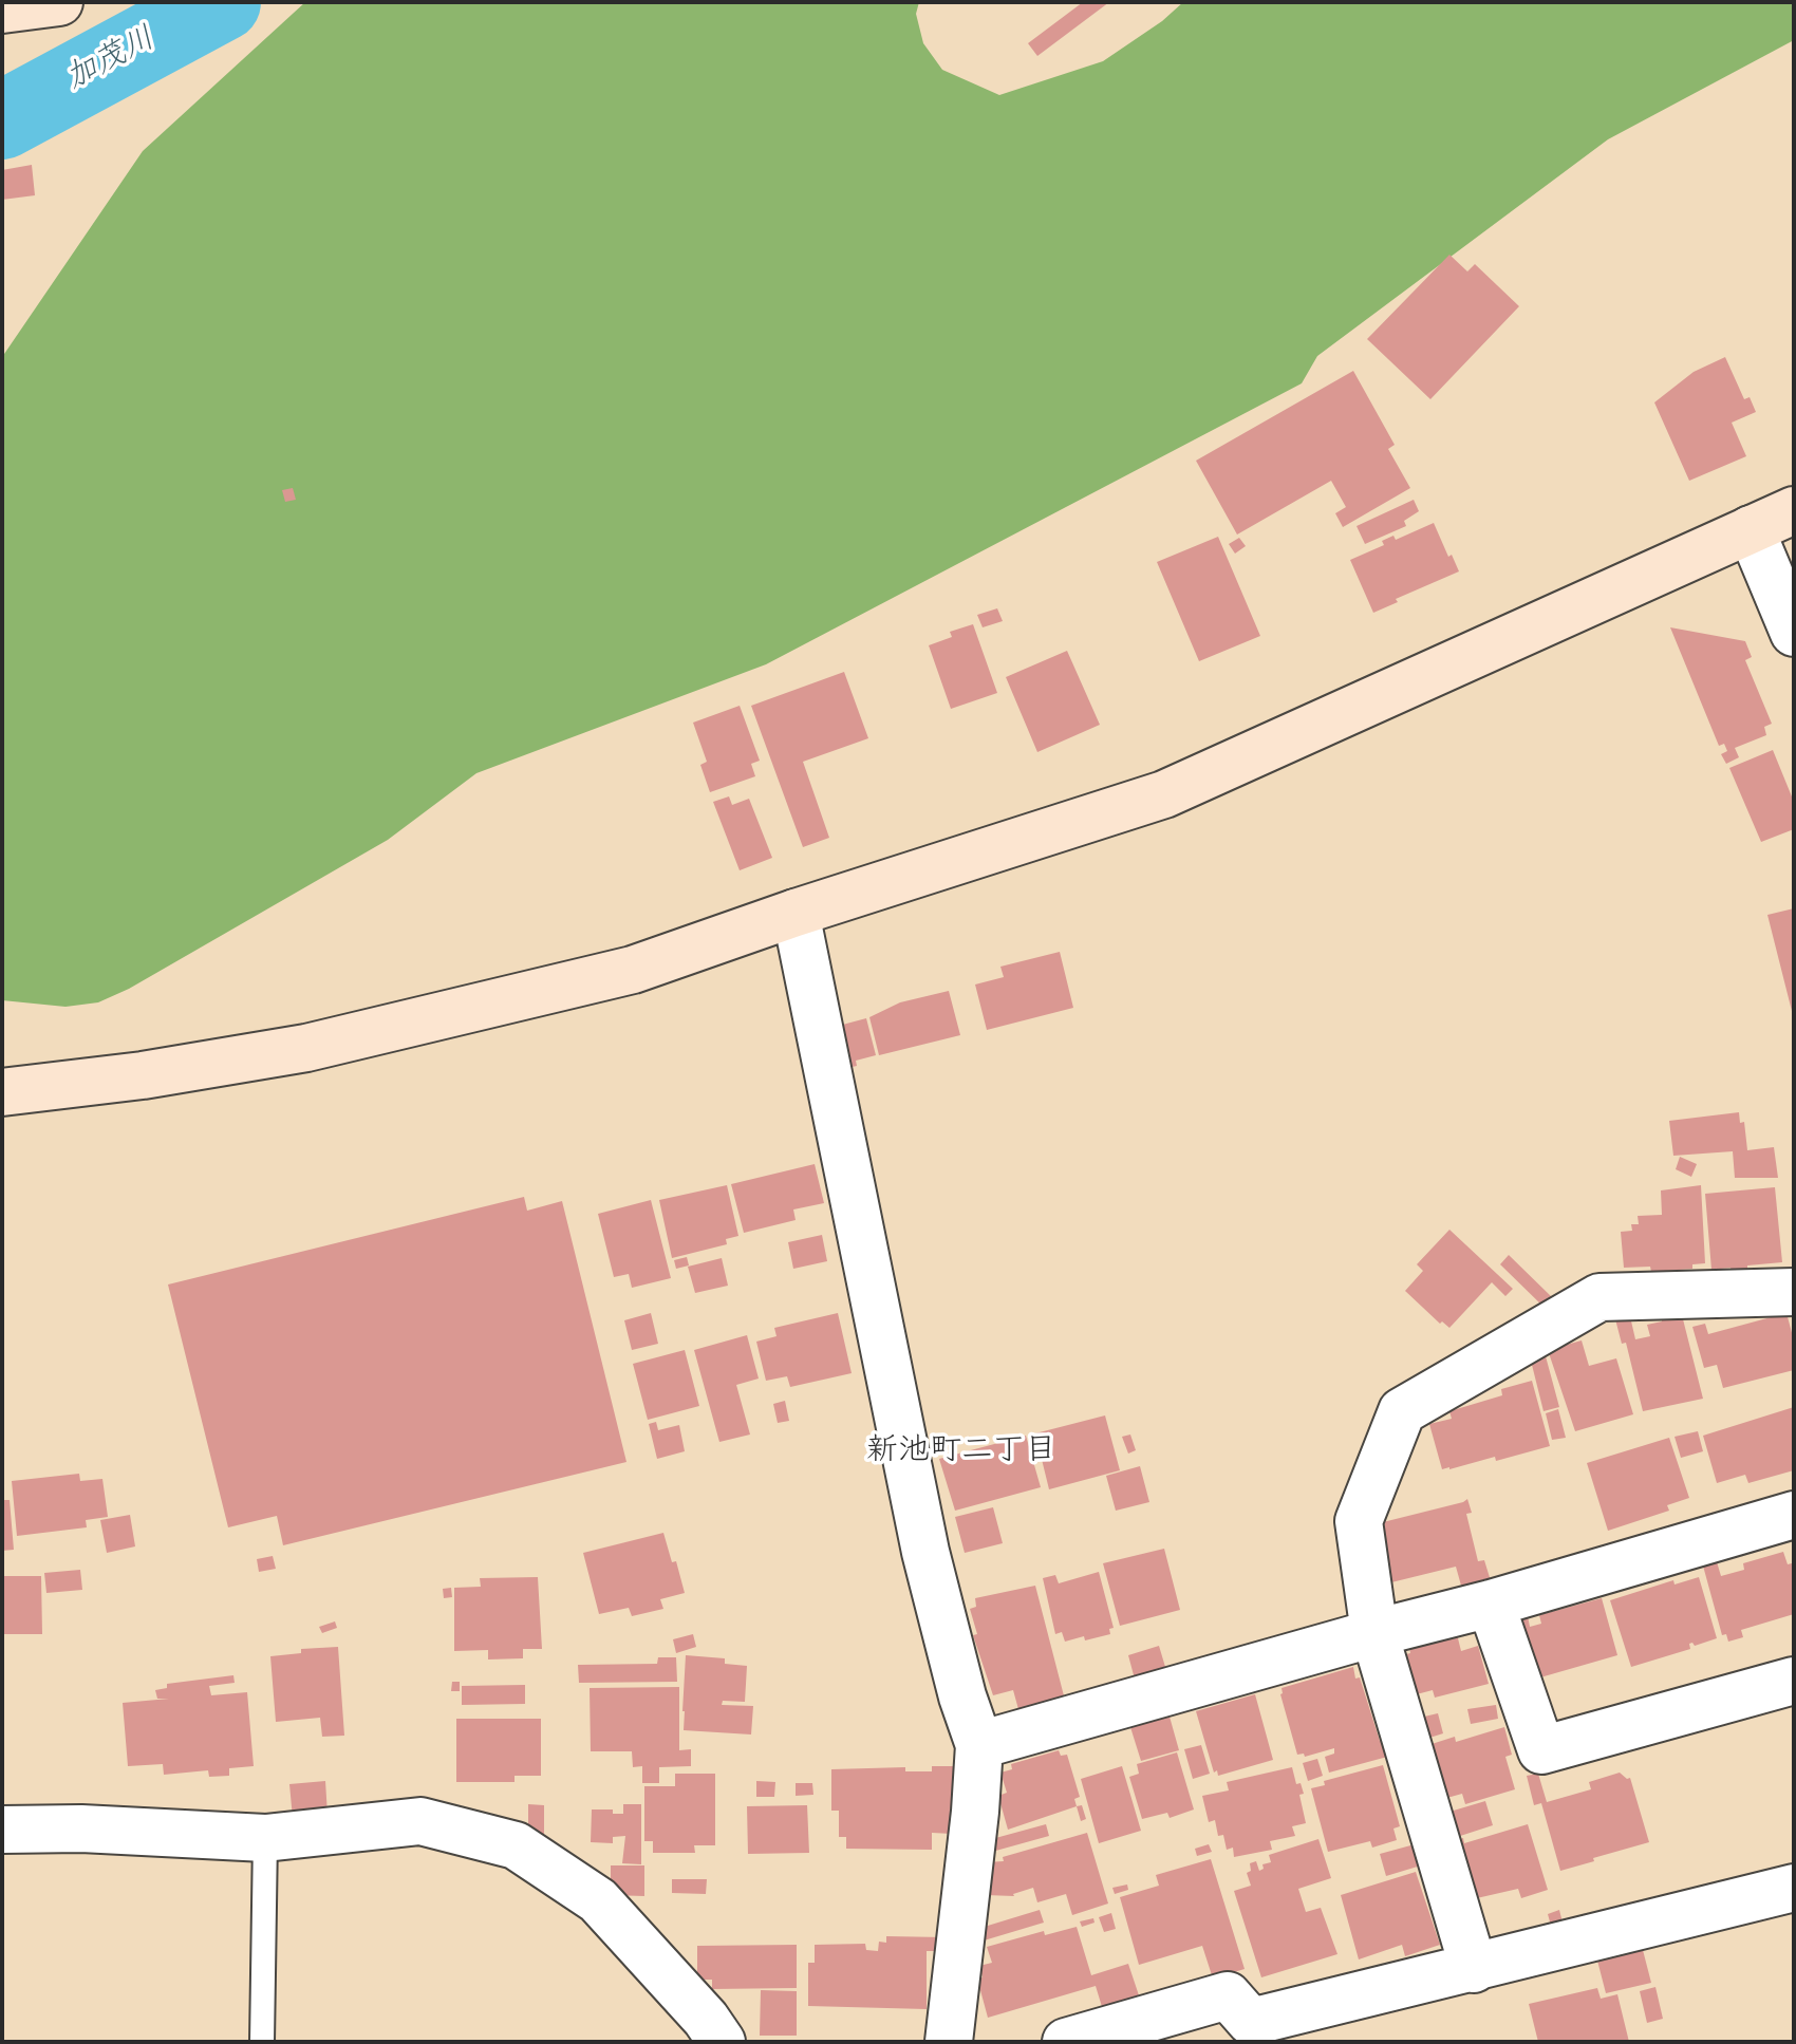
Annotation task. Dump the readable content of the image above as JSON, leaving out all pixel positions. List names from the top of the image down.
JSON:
{
  "districts": ["新池町二丁目"],
  "water": ["加茂川"]
}
